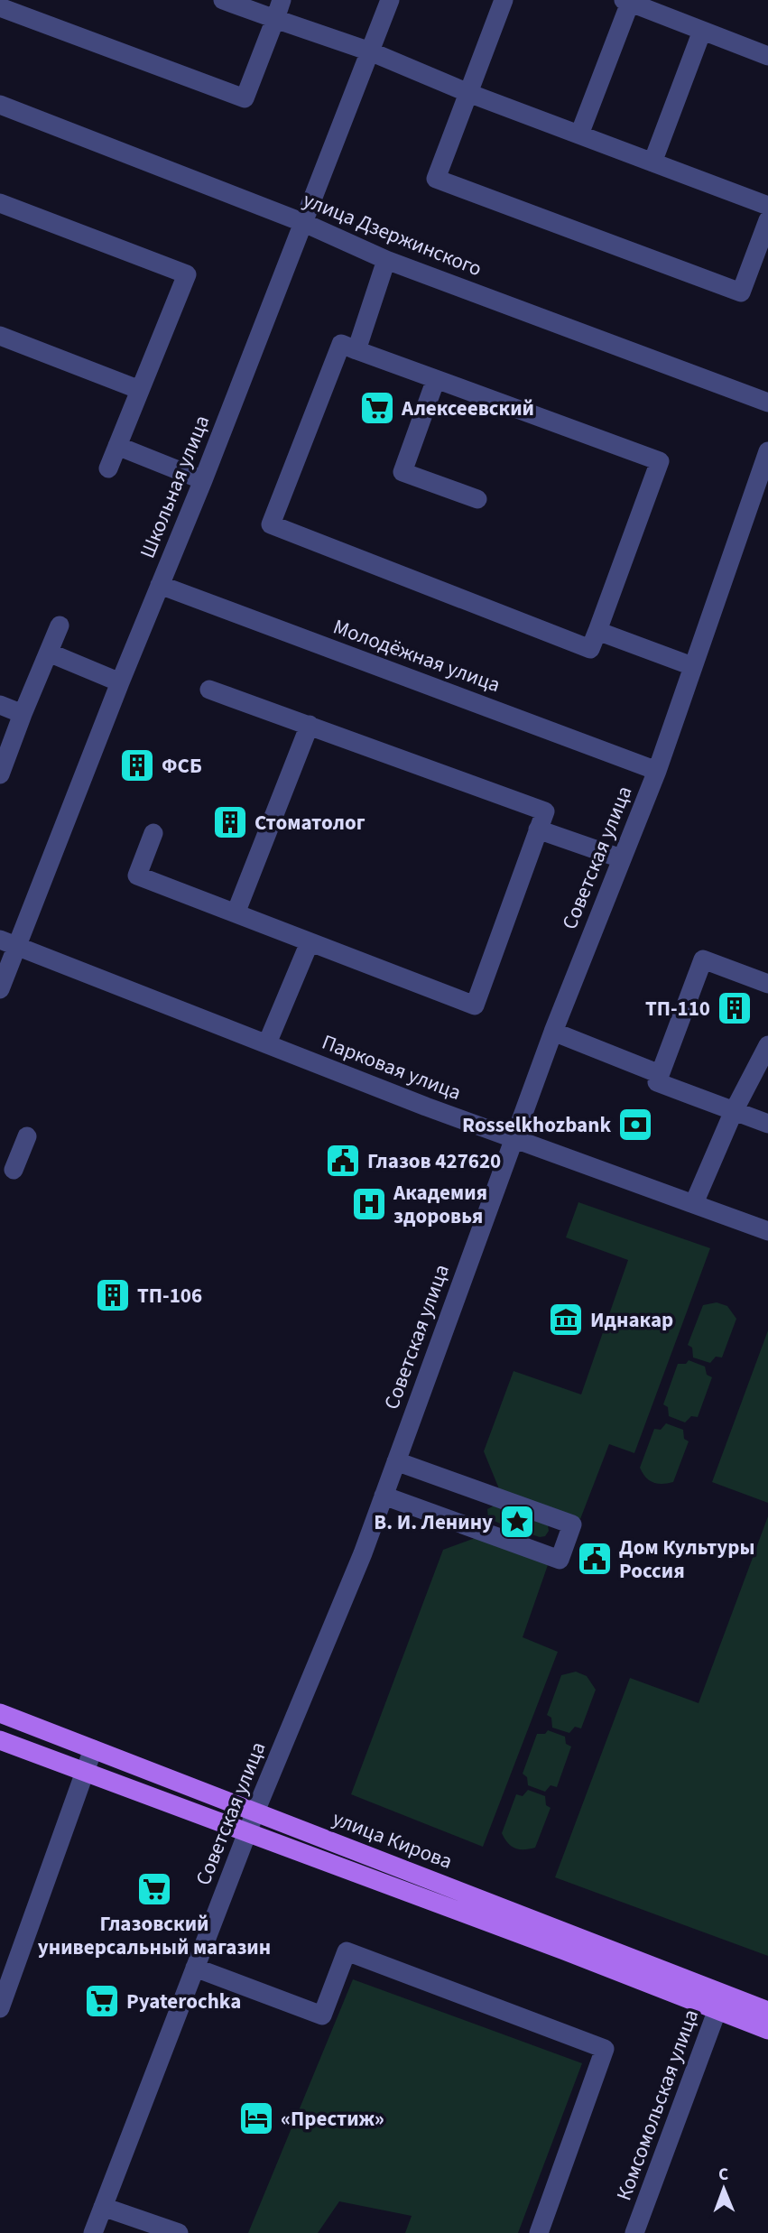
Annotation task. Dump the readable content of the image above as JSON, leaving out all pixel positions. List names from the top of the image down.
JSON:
{
  "streets": {
    "main road": ["улица Кирова"],
    "street": [
      "улица Дзержинского",
      "Школьная улица",
      "Молодёжная улица",
      "Советская улица",
      "Парковая улица",
      "Комсомольская улица"
    ]
  },
  "crossings": [
    ["улица Дзержинского", "Школьная улица"],
    ["Школьная улица", "Молодёжная улица"],
    ["Школьная улица", "Парковая улица"],
    ["Молодёжная улица", "Советская улица"],
    ["Советская улица", "Парковая улица"],
    ["Советская улица", "улица Кирова"],
    ["улица Кирова", "Комсомольская улица"]
  ],
  "places": {
    "supermarket": ["Алексеевский", "Глазовский универсальный магазин", "Pyaterochka"],
    "building": [
      "ФСБ",
      "Стоматолог",
      "ТП-110",
      "ТП-106"
    ],
    "bank": ["Rosselkhozbank"],
    "public building": ["Глазов 427620", "Дом Культуры Россия"],
    "hospital": ["Академия здоровья"],
    "museum": ["Иднакар"],
    "place": ["В. И. Ленину"],
    "hotel": ["«Престиж»"]
  },
  "north": "top"
}
